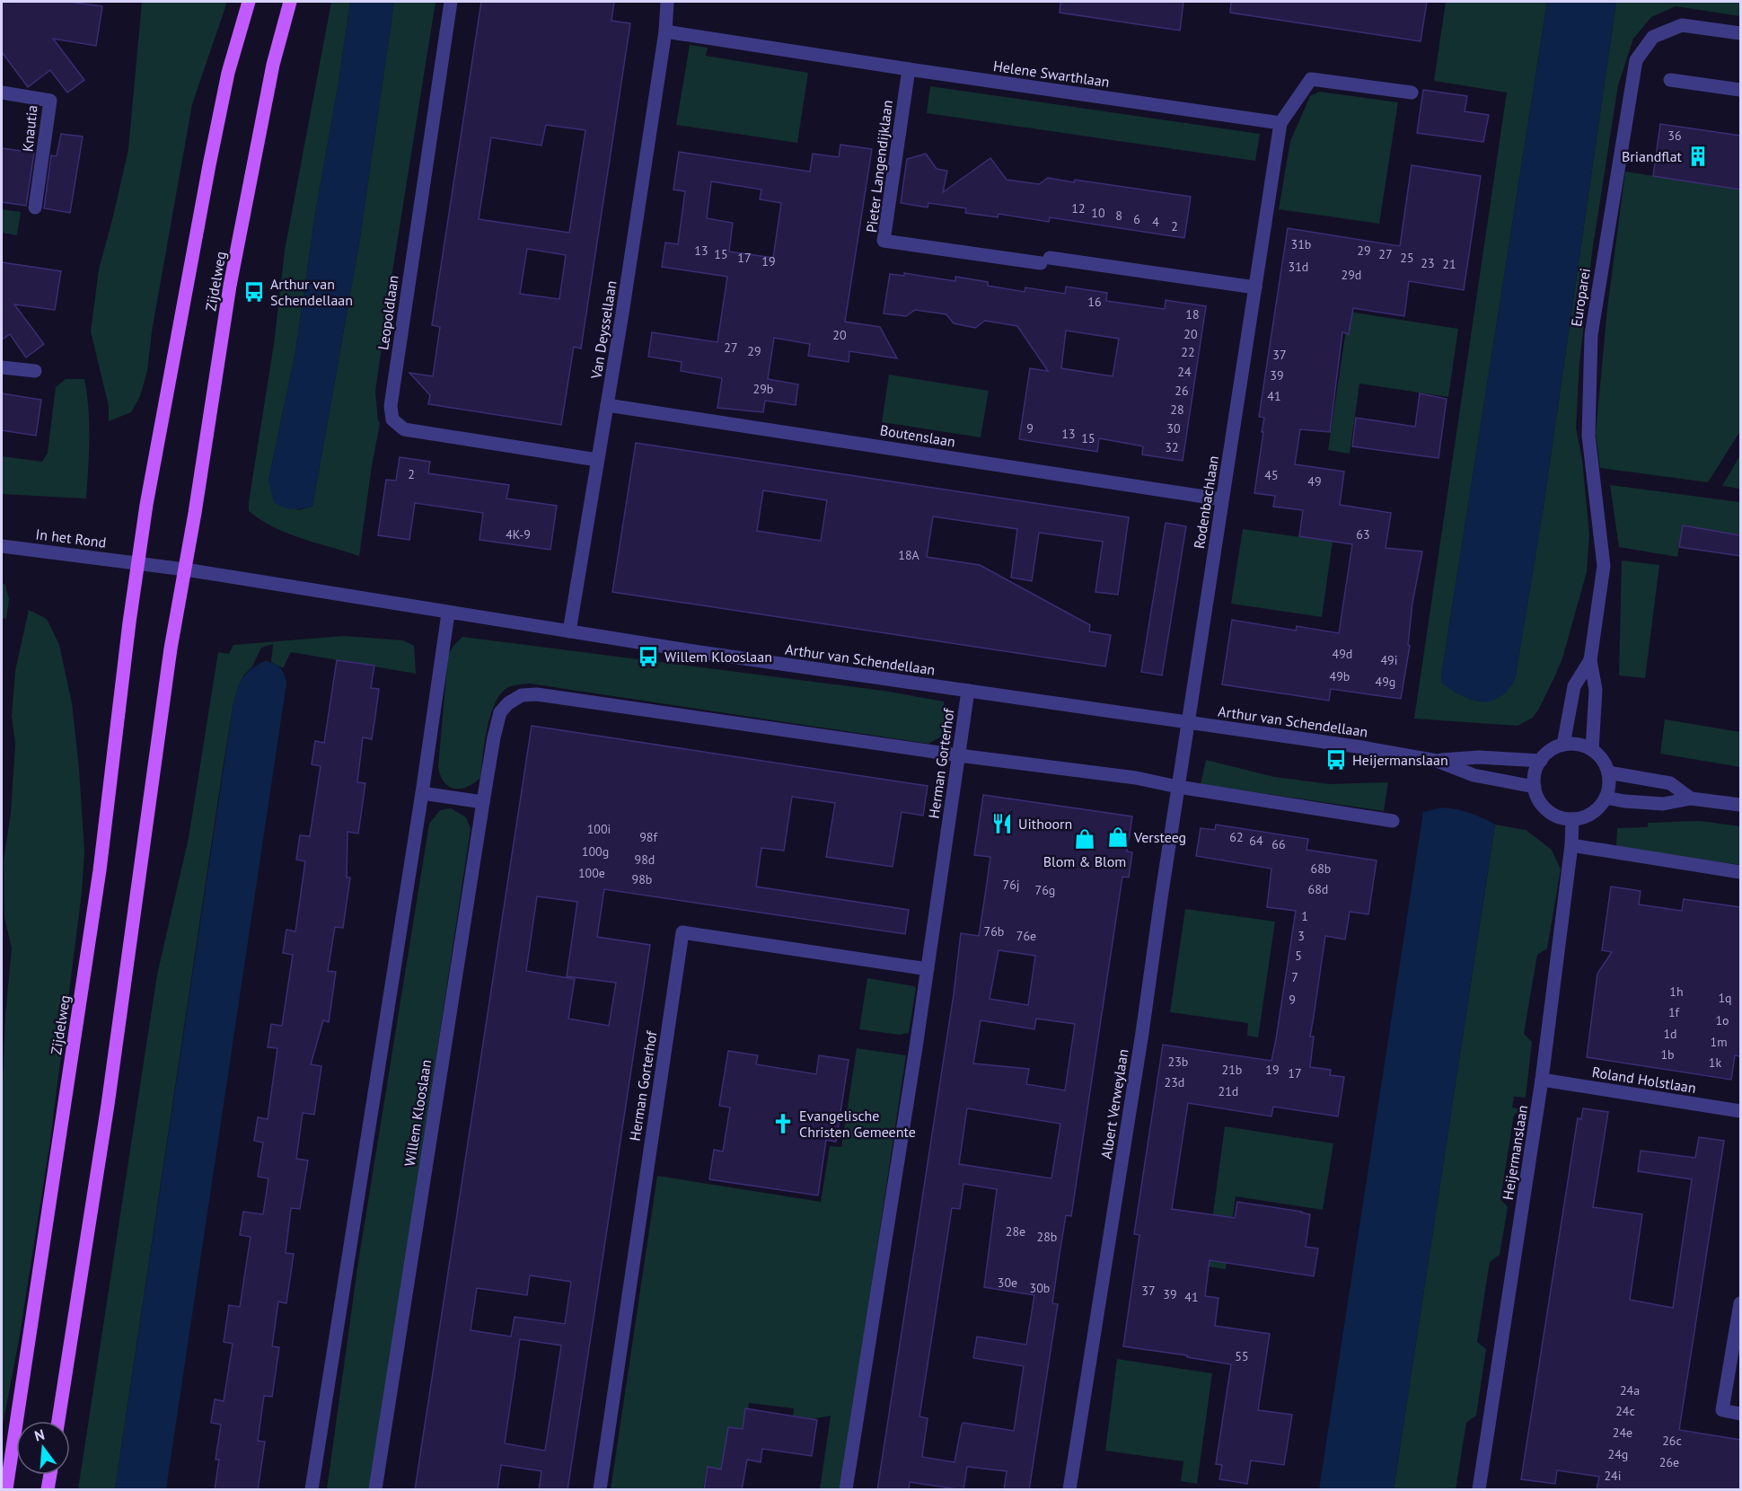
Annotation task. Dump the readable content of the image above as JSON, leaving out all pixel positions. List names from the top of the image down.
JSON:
{
  "streets": {
    "main road": ["Zijdelweg"],
    "street": [
      "Helene Swarthlaan",
      "Knautia",
      "Pieter Langendijklaan",
      "Europarei",
      "Leopoldlaan",
      "Van Deyssellaan",
      "Boutenslaan",
      "Rodenbachlaan",
      "In het Rond",
      "Arthur van Schendellaan",
      "Herman Gorterhof",
      "Roland Holstlaan",
      "Albert Verweylaan",
      "Willem Klooslaan",
      "Heijermanslaan"
    ]
  },
  "crossings": [
    ["Helene Swarthlaan", "Pieter Langendijklaan"],
    ["Helene Swarthlaan", "Van Deyssellaan"],
    ["Helene Swarthlaan", "Rodenbachlaan"],
    ["Pieter Langendijklaan", "Rodenbachlaan"],
    ["Zijdelweg", "In het Rond"],
    ["Zijdelweg", "Arthur van Schendellaan"],
    ["Europarei", "Arthur van Schendellaan"],
    ["Europarei", "Heijermanslaan"],
    ["Leopoldlaan", "Van Deyssellaan"],
    ["Van Deyssellaan", "Boutenslaan"],
    ["Van Deyssellaan", "Arthur van Schendellaan"],
    ["Boutenslaan", "Rodenbachlaan"],
    ["Rodenbachlaan", "Arthur van Schendellaan"],
    ["Rodenbachlaan", "Albert Verweylaan"],
    ["Arthur van Schendellaan", "Herman Gorterhof"],
    ["Arthur van Schendellaan", "Albert Verweylaan"],
    ["Arthur van Schendellaan", "Heijermanslaan"],
    ["Roland Holstlaan", "Heijermanslaan"]
  ],
  "places": {
    "building": ["Briandflat"],
    "bus stop": ["Arthur van Schendellaan", "Willem Klooslaan", "Heijermanslaan"],
    "restaurant": ["Uithoorn"],
    "shop": ["Versteeg", "Blom & Blom"],
    "church": ["Evangelische Christen Gemeente"]
  },
  "house_numbers": [
    "36",
    "12",
    "10",
    "8",
    "6",
    "4",
    "2",
    "31b",
    "13",
    "29",
    "15",
    "27",
    "17",
    "25",
    "19",
    "23",
    "21",
    "31d",
    "29d",
    "16",
    "18",
    "20",
    "20",
    "27",
    "29",
    "22",
    "37",
    "24",
    "39",
    "29b",
    "26",
    "41",
    "28",
    "9",
    "30",
    "13",
    "15",
    "32",
    "2",
    "45",
    "49",
    "4K-9",
    "63",
    "18A",
    "49d",
    "49i",
    "49b",
    "49g",
    "100i",
    "98f",
    "62",
    "64",
    "66",
    "100g",
    "98d",
    "68b",
    "100e",
    "98b",
    "76j",
    "68d",
    "76g",
    "1",
    "76b",
    "76e",
    "3",
    "5",
    "7",
    "1h",
    "1q",
    "9",
    "1f",
    "1o",
    "1d",
    "1m",
    "1b",
    "23b",
    "1k",
    "21b",
    "19",
    "17",
    "23d",
    "21d",
    "28e",
    "28b",
    "30e",
    "30b",
    "37",
    "39",
    "41",
    "55",
    "24a",
    "24c",
    "24e",
    "26c",
    "24g",
    "26e",
    "24i"
  ],
  "north": "top"
}
